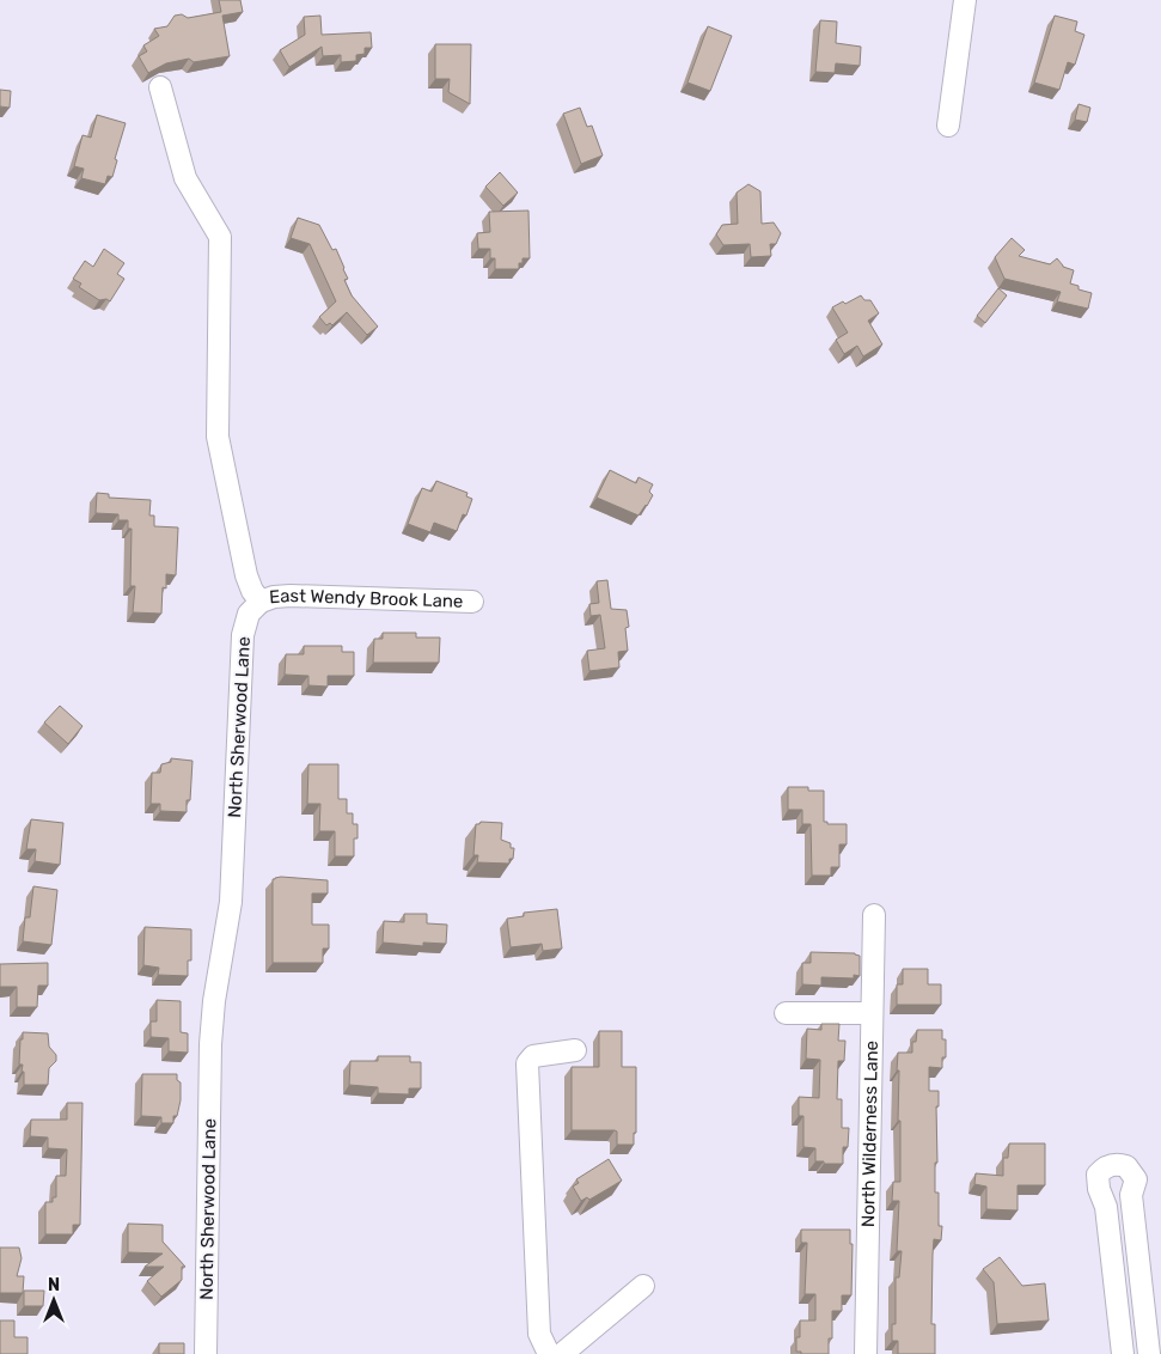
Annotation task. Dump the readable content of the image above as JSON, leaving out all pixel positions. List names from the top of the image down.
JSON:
{
  "streets": {
    "street": ["East Wendy Brook Lane", "North Sherwood Lane", "North Wilderness Lane"]
  },
  "crossings": [
    ["East Wendy Brook Lane", "North Sherwood Lane"]
  ],
  "north": "top"
}
